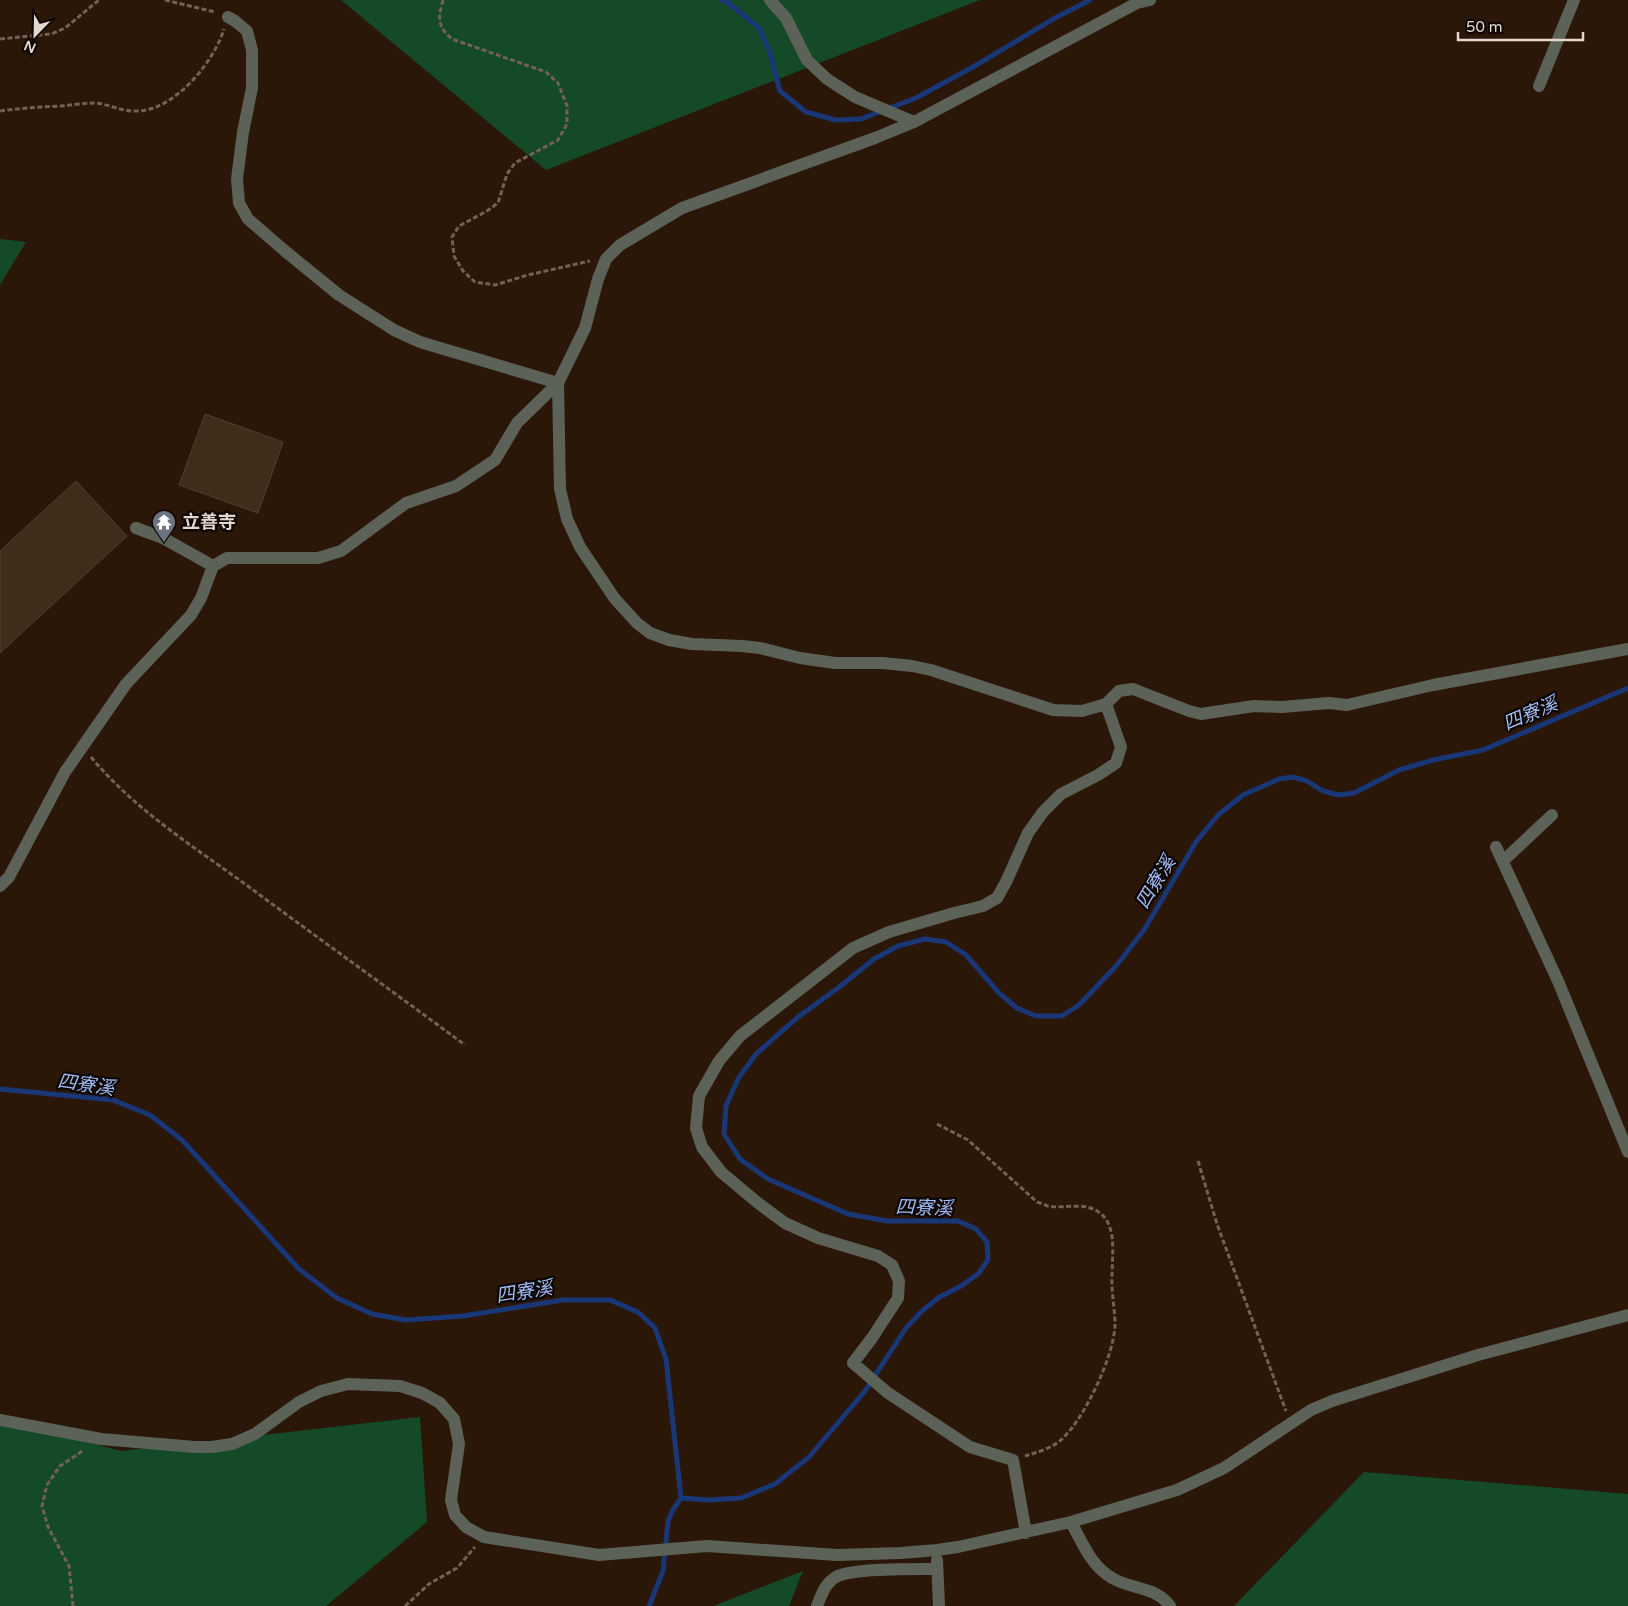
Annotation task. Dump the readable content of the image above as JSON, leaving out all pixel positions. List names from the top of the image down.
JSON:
{
  "water": ["四寮溪"],
  "places": {
    "temple": ["立善寺"]
  },
  "scale_bar": "50 m",
  "north": "bottom left"
}
